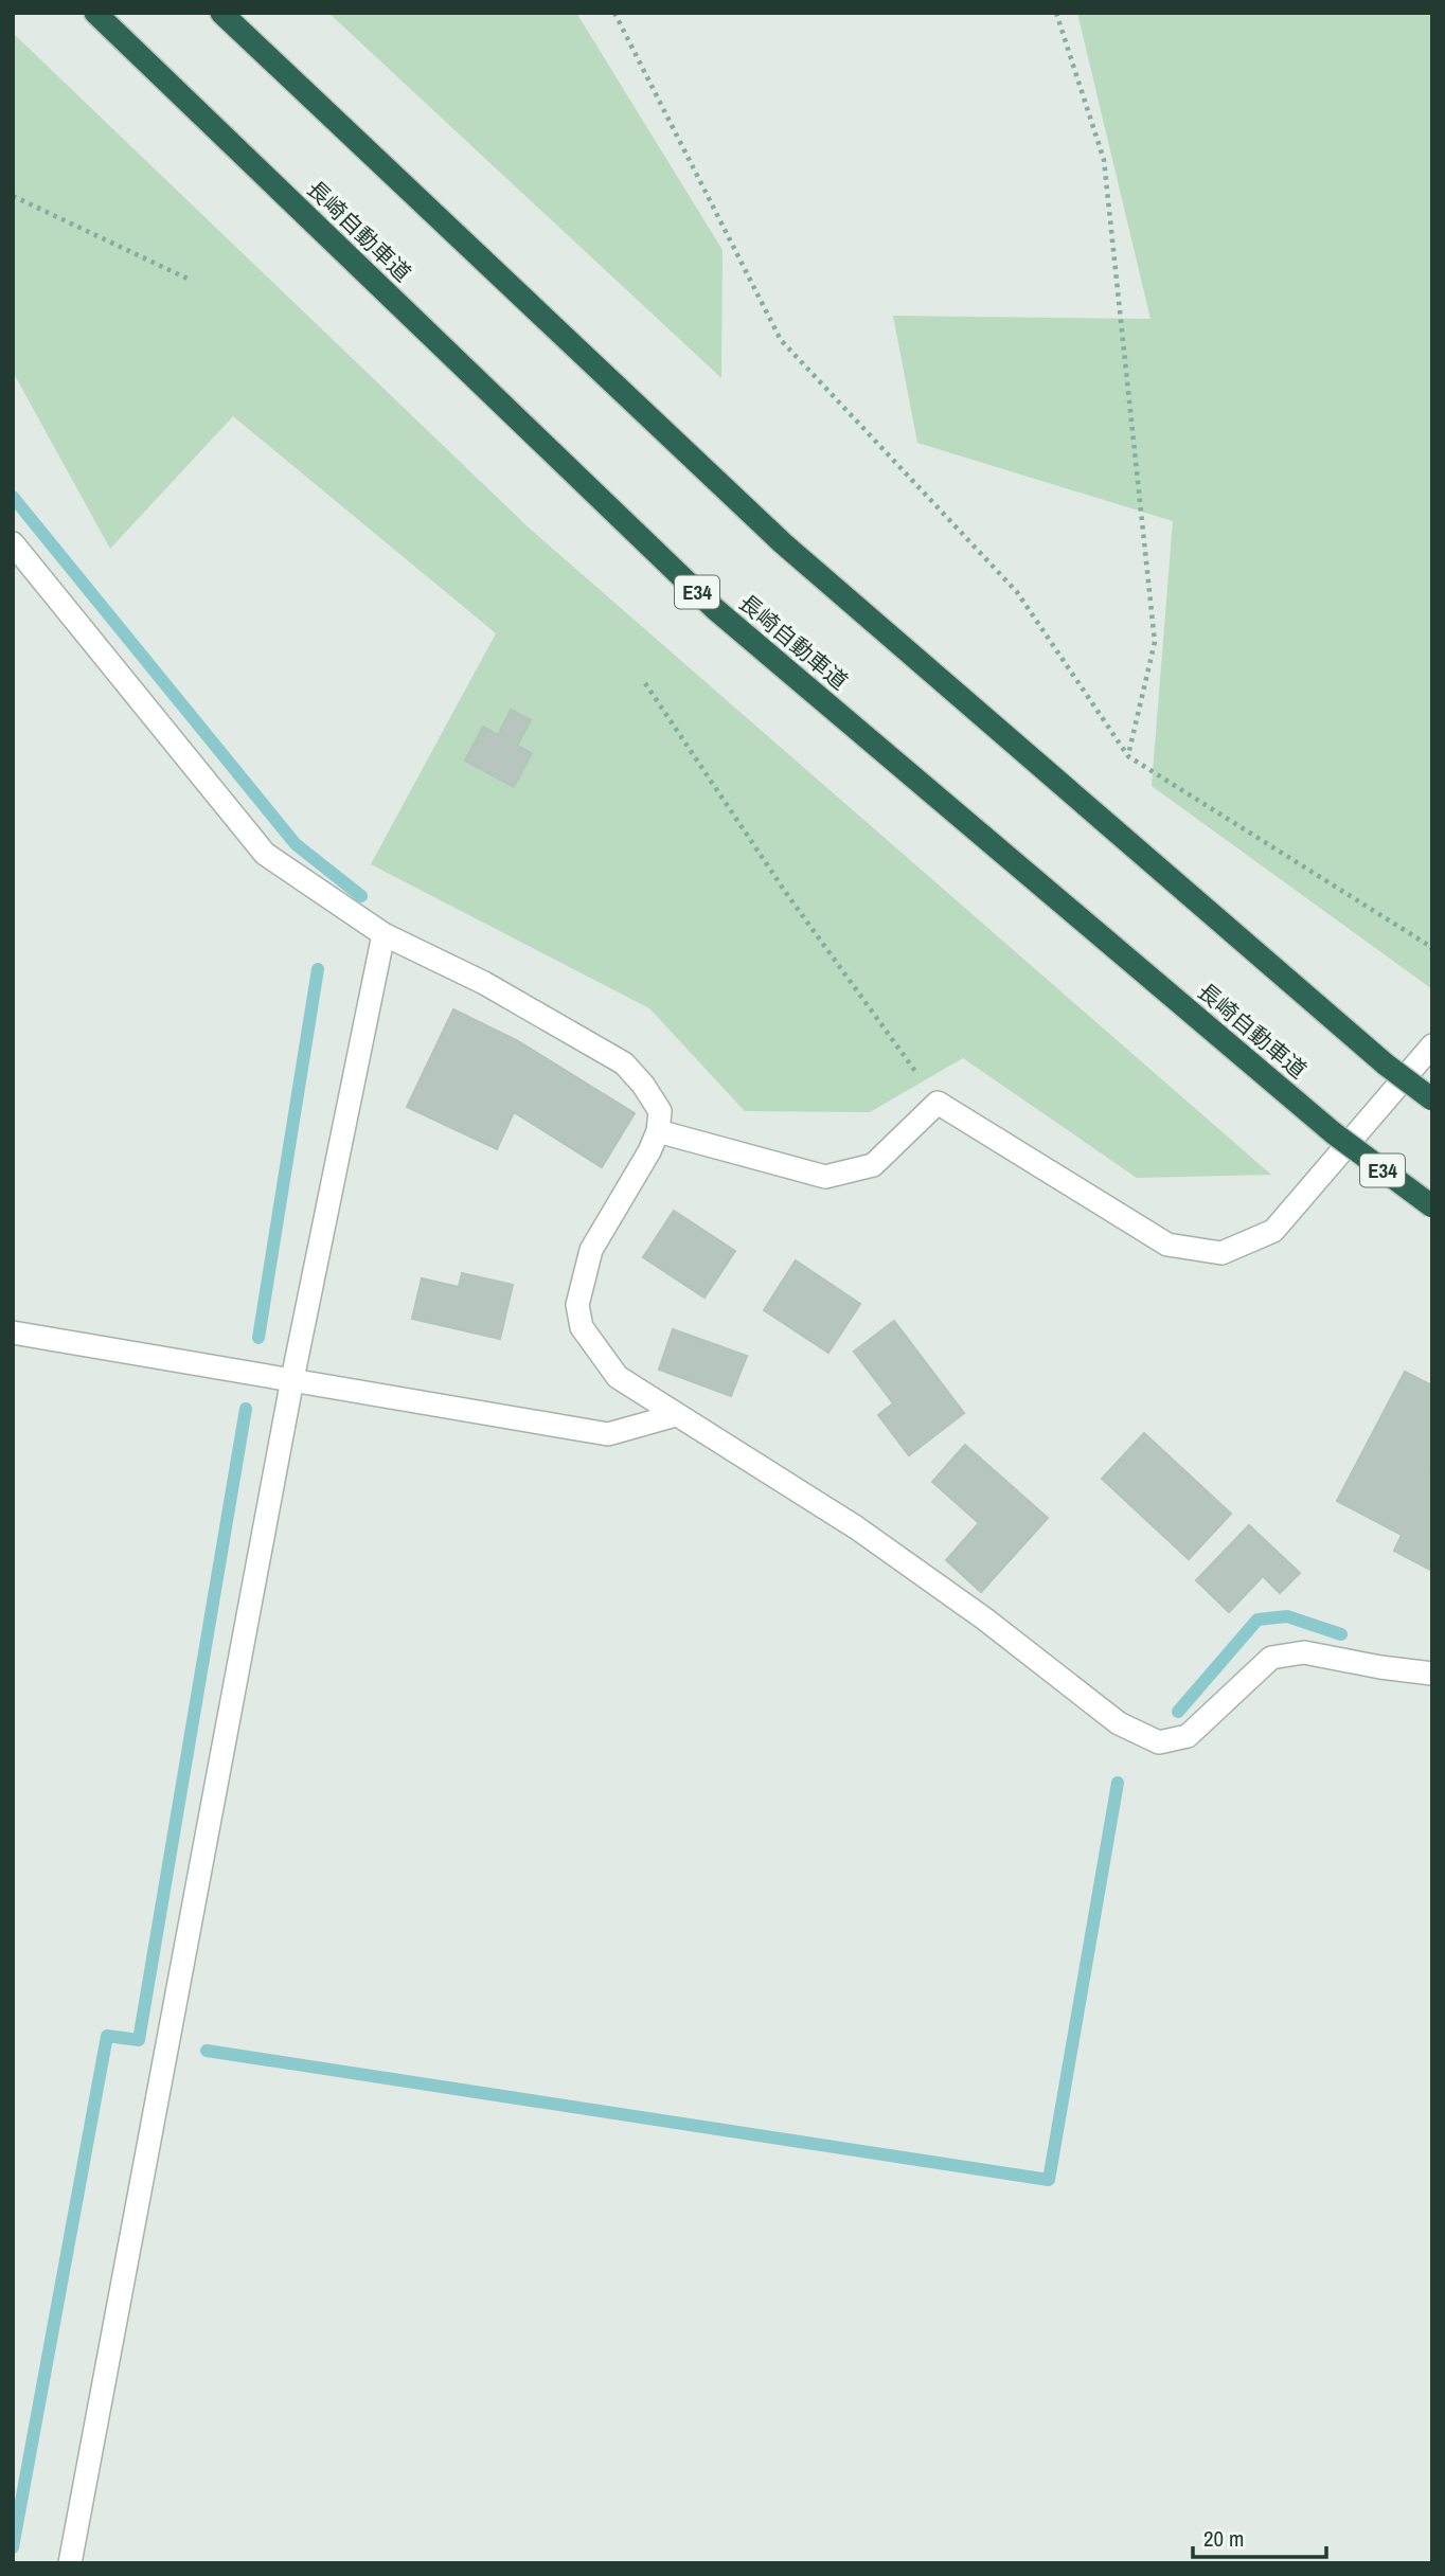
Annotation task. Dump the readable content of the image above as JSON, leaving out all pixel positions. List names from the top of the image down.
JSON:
{
  "streets": {
    "highway": ["長崎自動車道", "E34"]
  },
  "scale_bar": "20 m"
}
